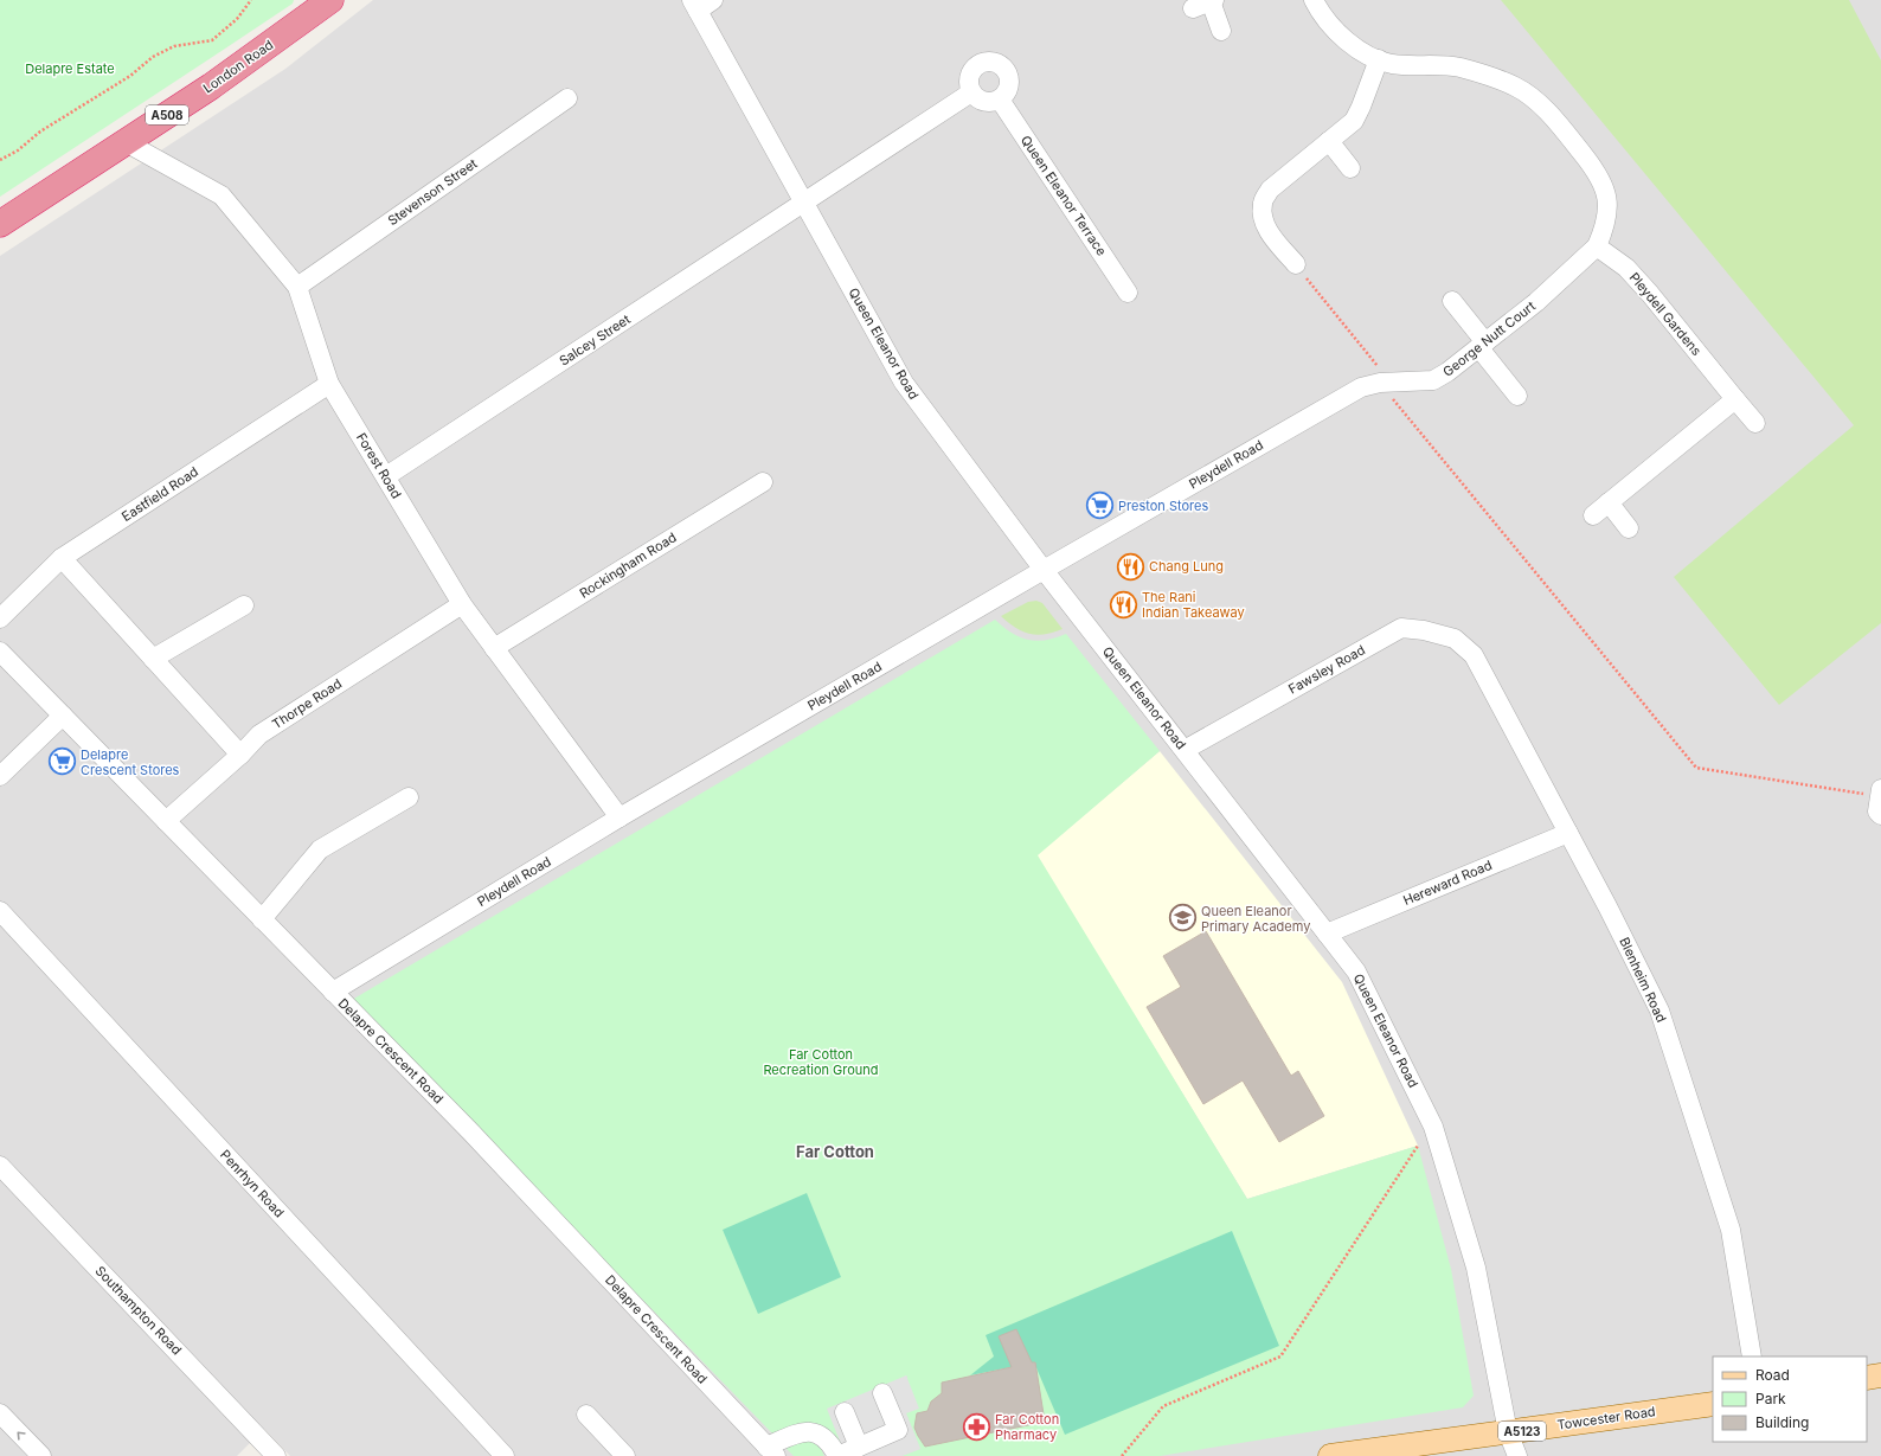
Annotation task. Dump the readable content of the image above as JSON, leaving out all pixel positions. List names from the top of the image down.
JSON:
{
  "streets": {
    "highway": ["London Road", "A508"],
    "main road": ["Towcester Road", "A5123"],
    "street": [
      "Stevenson Street",
      "Queen Eleanor Terrace",
      "Pleydell Gardens",
      "George Nutt Court",
      "Salcey Street",
      "Queen Eleanor Road",
      "Pleydell Road",
      "Forest Road",
      "Eastfield Road",
      "Rockingham Road",
      "Fawsley Road",
      "Thorpe Road",
      "Hereward Road",
      "Blenheim Road",
      "Delapre Crescent Road",
      "Penrhyn Road",
      "Southampton Road"
    ]
  },
  "crossings": [
    ["London Road", "Forest Road"],
    ["Stevenson Street", "Forest Road"],
    ["Pleydell Gardens", "George Nutt Court"],
    ["George Nutt Court", "Pleydell Road"],
    ["Salcey Street", "Queen Eleanor Road"],
    ["Salcey Street", "Forest Road"],
    ["Queen Eleanor Road", "Pleydell Road"],
    ["Queen Eleanor Road", "Fawsley Road"],
    ["Queen Eleanor Road", "Hereward Road"],
    ["Queen Eleanor Road", "Towcester Road"],
    ["Pleydell Road", "Forest Road"],
    ["Pleydell Road", "Delapre Crescent Road"],
    ["Forest Road", "Eastfield Road"],
    ["Forest Road", "Rockingham Road"],
    ["Forest Road", "Thorpe Road"],
    ["Fawsley Road", "Blenheim Road"],
    ["Thorpe Road", "Delapre Crescent Road"],
    ["Hereward Road", "Blenheim Road"]
  ],
  "districts": ["Far Cotton"],
  "parks": ["Delapre Estate", "Far Cotton Recreation Ground"],
  "places": {
    "supermarket": ["Preston Stores", "Delapre Crescent Stores"],
    "restaurant": ["Chang Lung", "The Rani Indian Takeaway"],
    "school or university": ["Queen Eleanor Primary Academy"],
    "pharmacy": ["Far Cotton Pharmacy"]
  },
  "legend": ["Road", "Park", "Building"]
}
